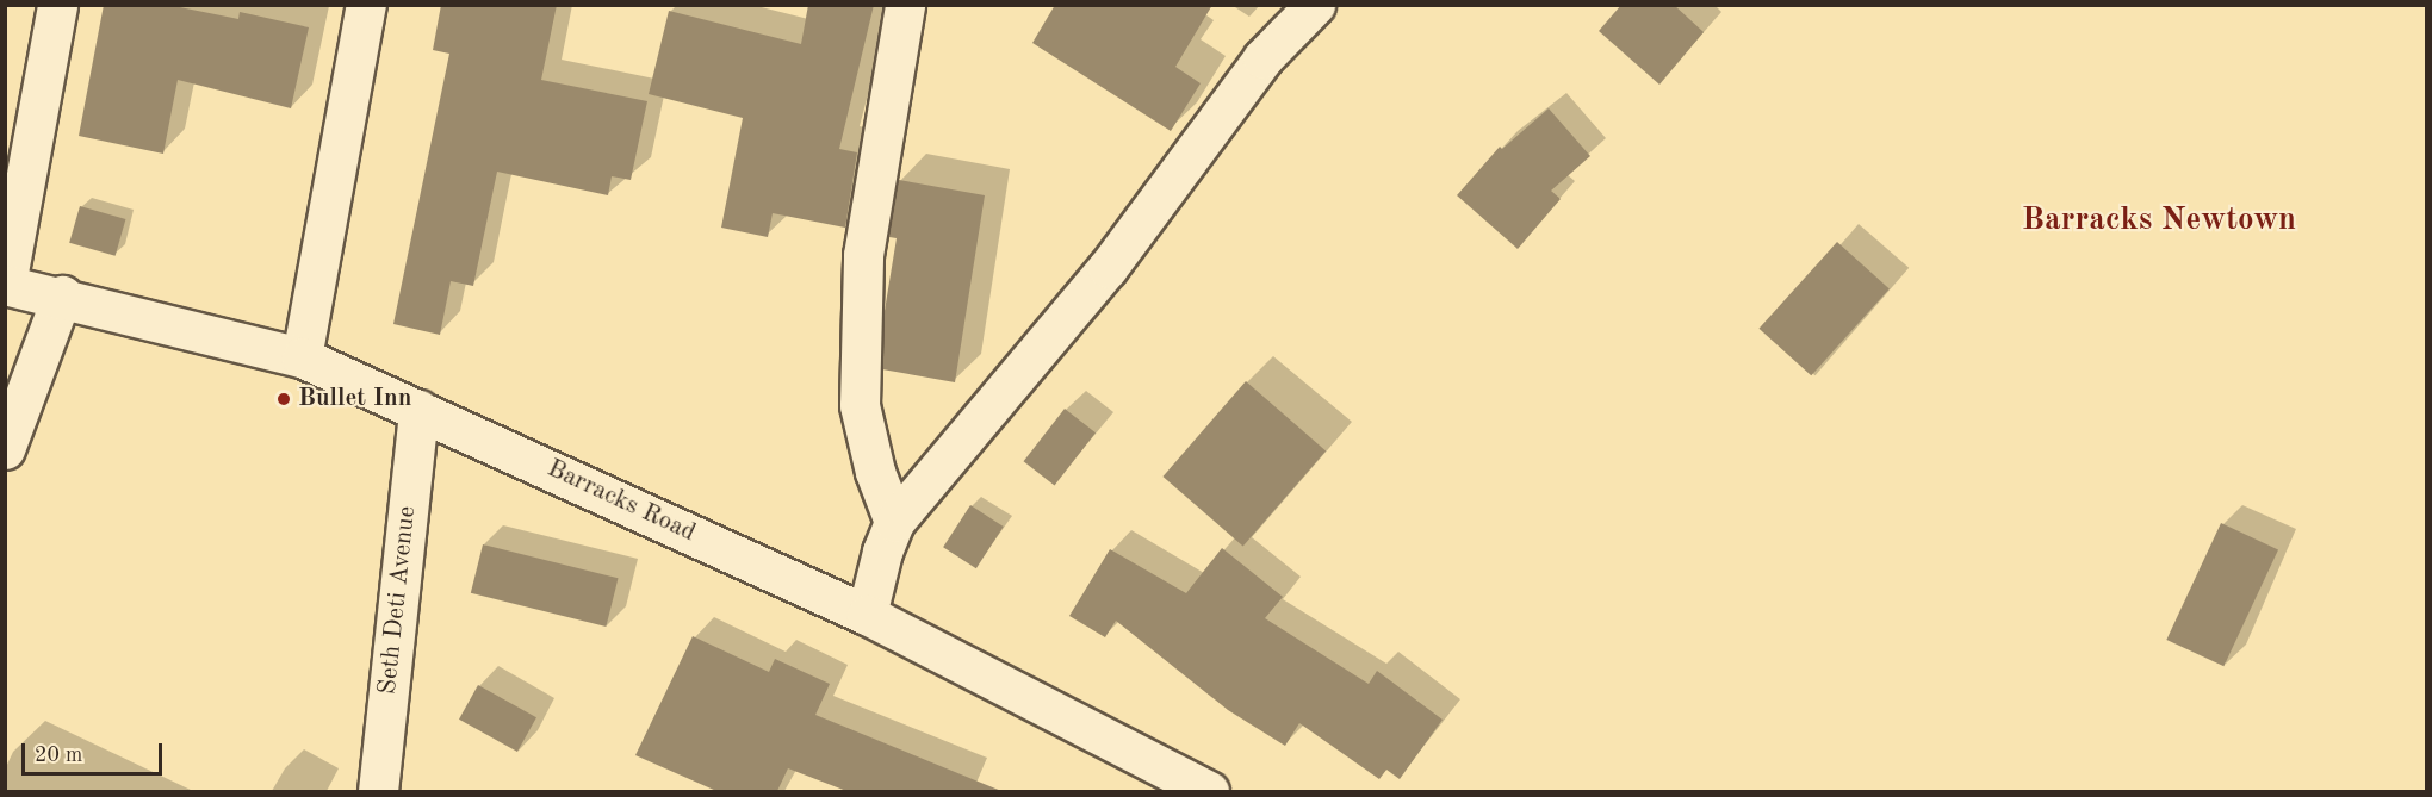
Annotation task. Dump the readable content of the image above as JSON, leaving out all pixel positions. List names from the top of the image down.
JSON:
{
  "streets": {
    "street": ["Barracks Road", "Seth Deti Avenue"]
  },
  "crossings": [
    ["Barracks Road", "Seth Deti Avenue"]
  ],
  "districts": ["Barracks Newtown"],
  "places": ["Bullet Inn"],
  "scale_bar": "20 m"
}
